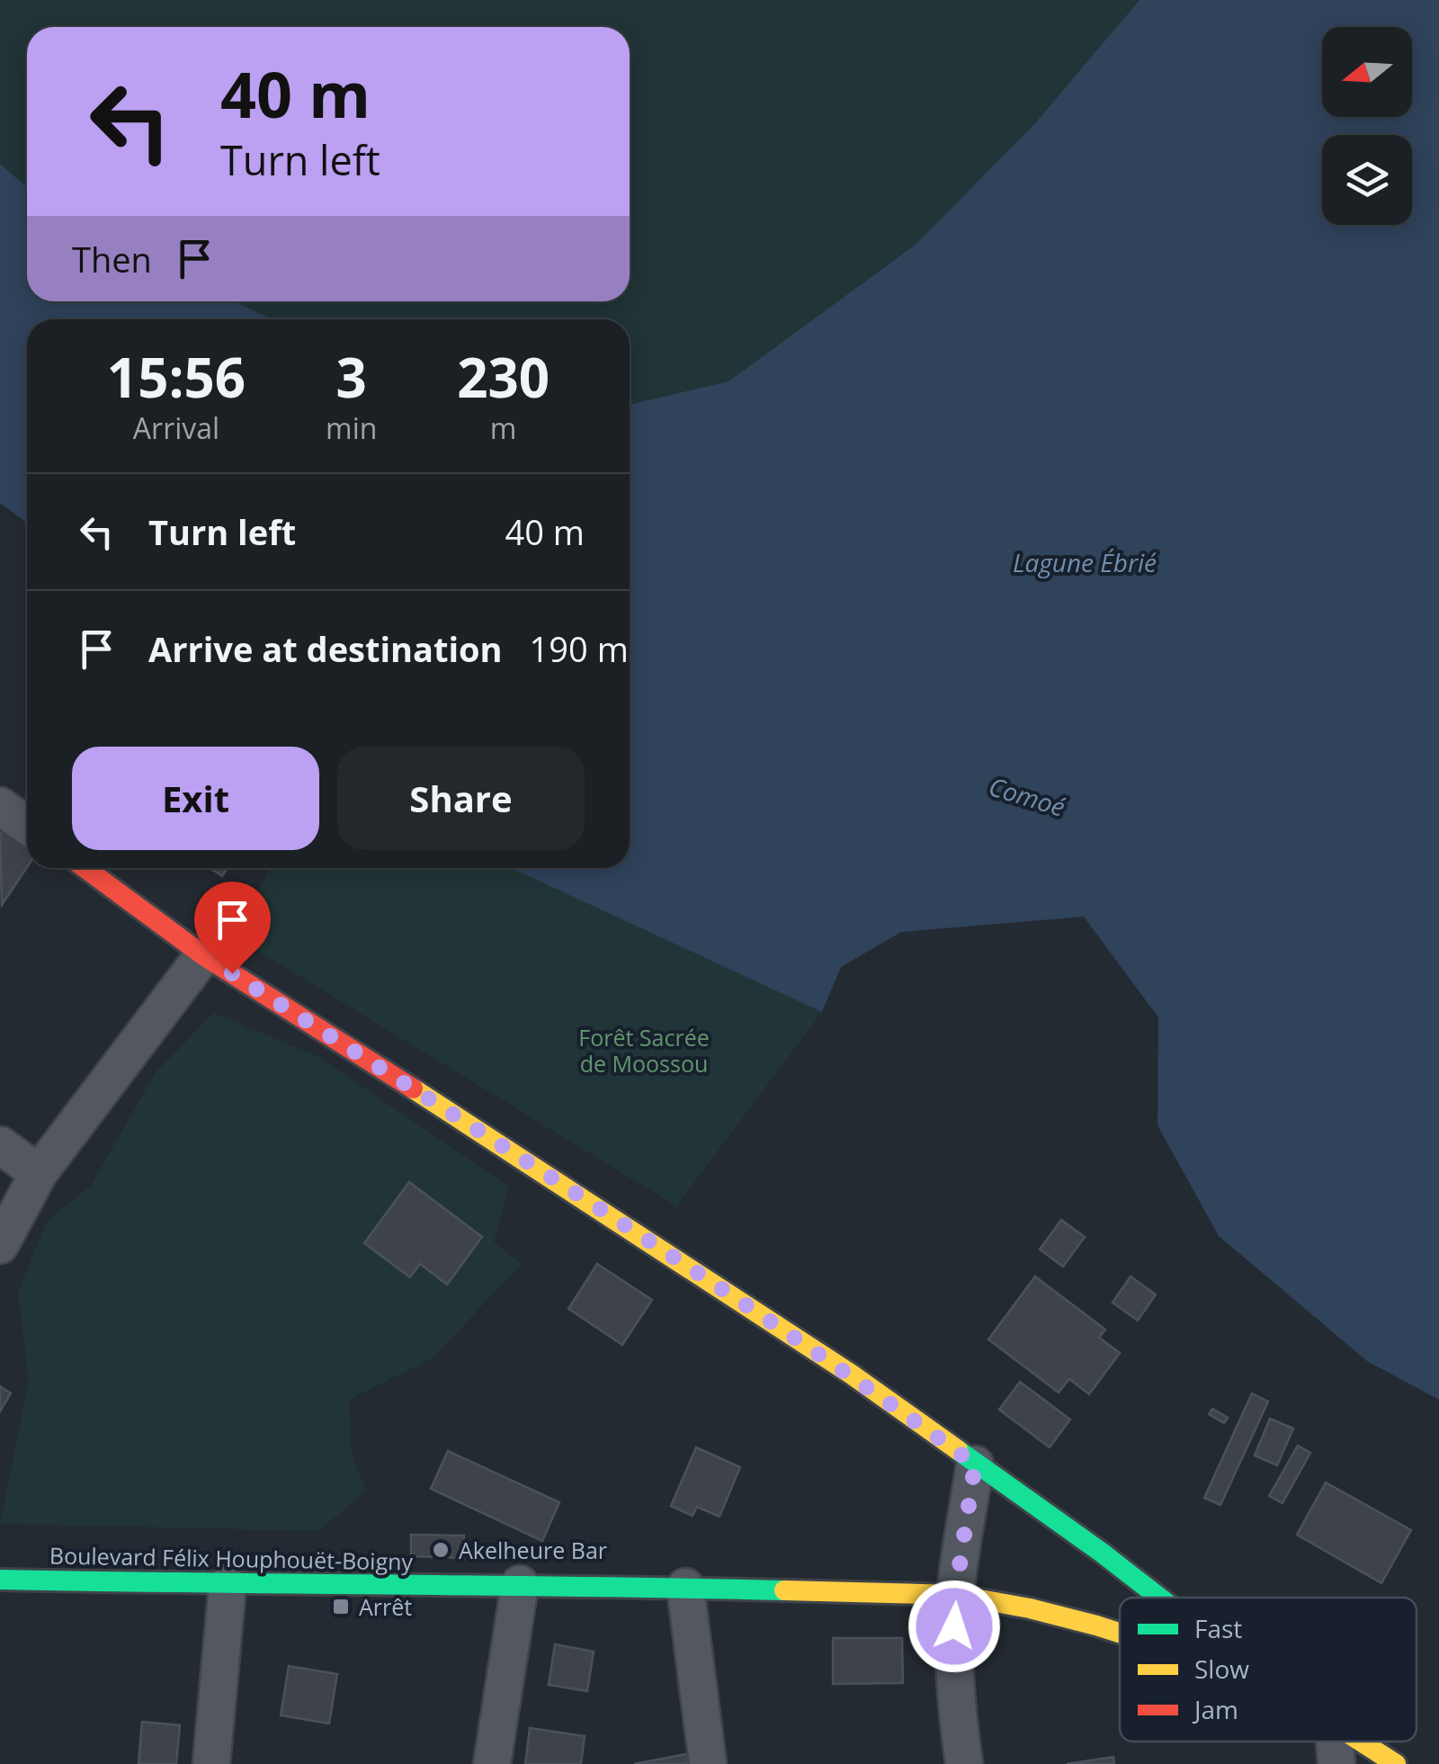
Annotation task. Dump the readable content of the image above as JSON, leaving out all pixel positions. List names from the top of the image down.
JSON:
{
  "streets": {
    "street": ["Boulevard Félix Houphouët-Boigny"]
  },
  "water": ["Lagune Ébrié", "Comoé"],
  "parks": ["Forêt Sacrée de Moossou"],
  "places": {
    "other": ["Akelheure Bar"],
    "transit": ["Arrêt"]
  },
  "legend": ["Fast", "Slow", "Jam"],
  "north": "left",
  "page": {
    "turn": ["40 m", "Turn left"],
    "then": "Then",
    "eta": [
      "15:56",
      "Arrival",
      "3",
      "min",
      "230",
      "m"
    ],
    "list": [
      {
        "name": "Turn left",
        "value": "40 m"
      },
      {
        "name": "Arrive at destination",
        "value": "190 m"
      }
    ],
    "buttons": ["Exit", "Share"]
  }
}
